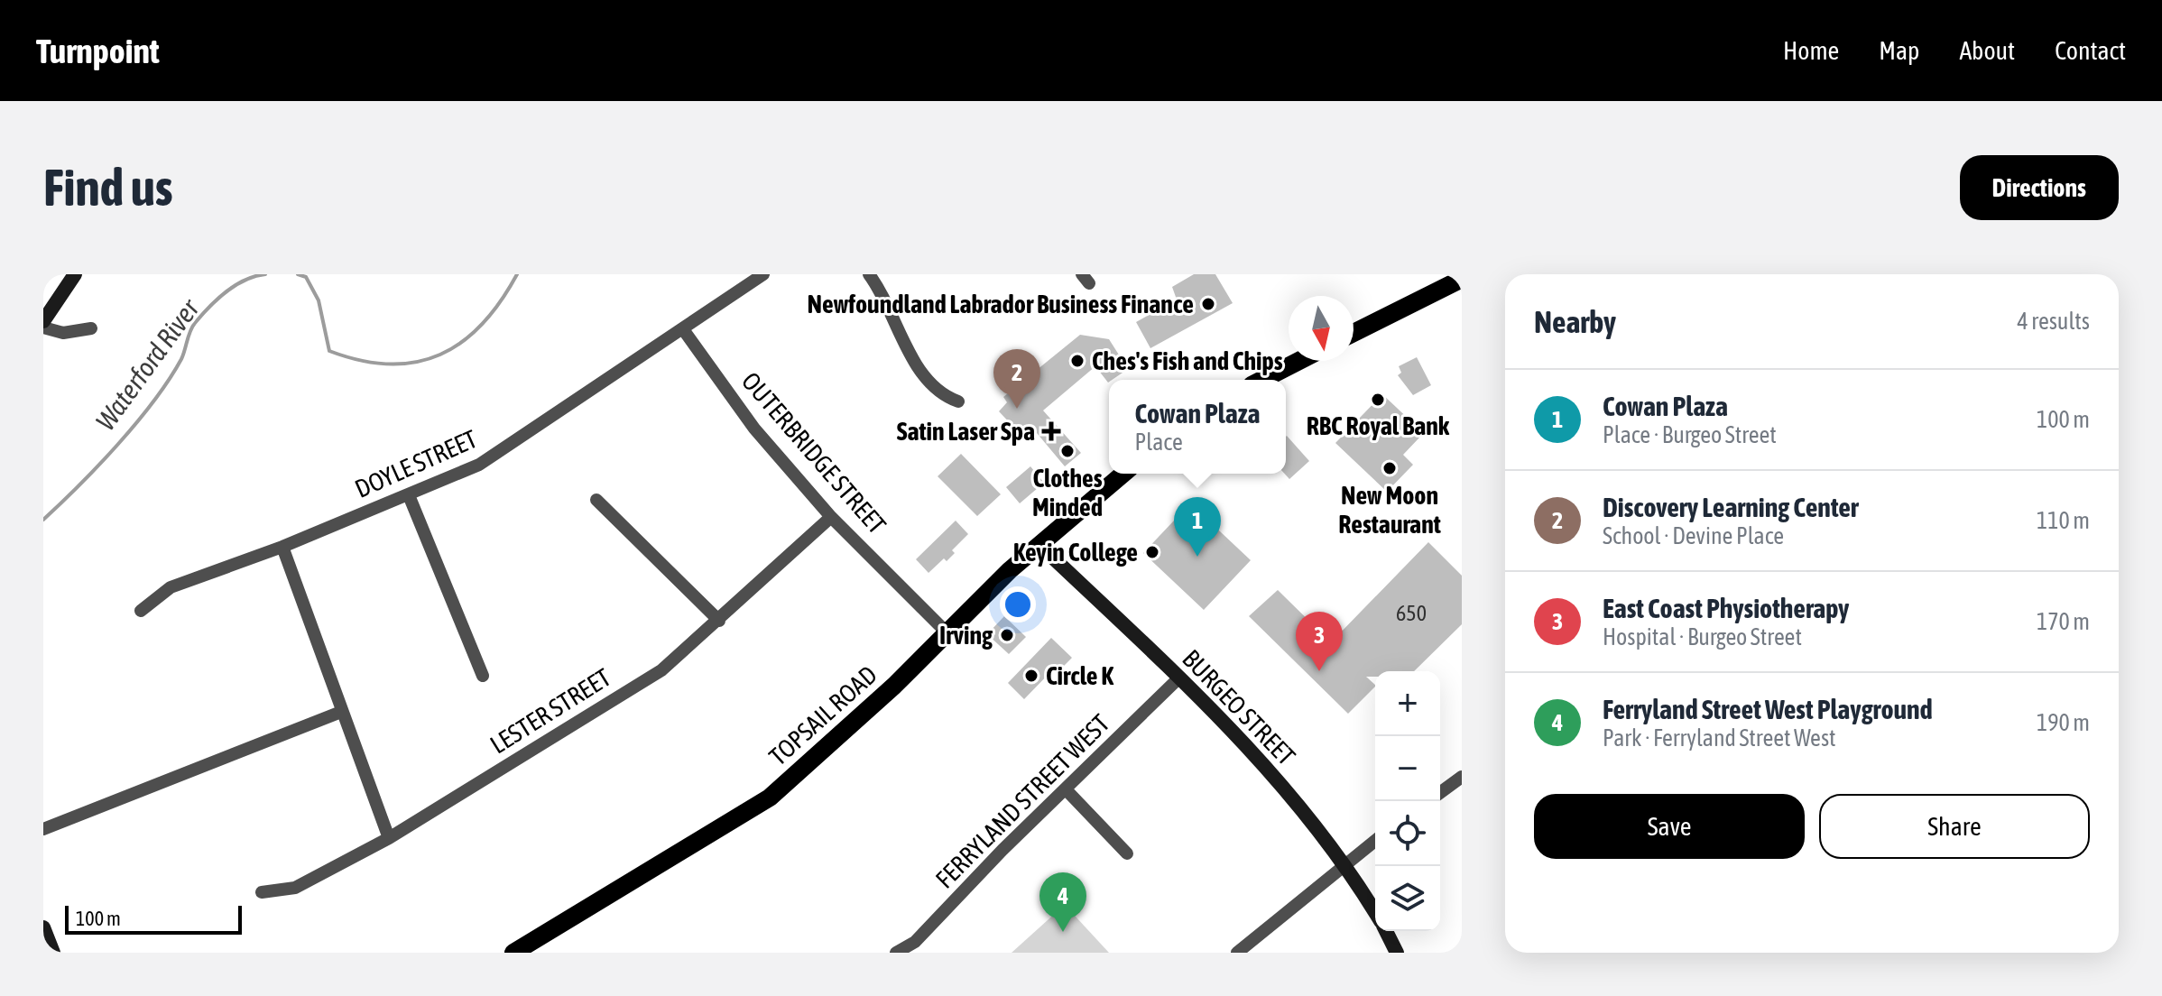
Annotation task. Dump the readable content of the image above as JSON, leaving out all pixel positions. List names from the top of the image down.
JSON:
{
  "streets": {
    "main road": ["TOPSAIL ROAD"],
    "street": [
      "OUTERBRIDGE STREET",
      "DOYLE STREET",
      "BURGEO STREET",
      "LESTER STREET",
      "FERRYLAND STREET WEST"
    ]
  },
  "crossings": [
    ["OUTERBRIDGE STREET", "DOYLE STREET"],
    ["OUTERBRIDGE STREET", "LESTER STREET"],
    ["OUTERBRIDGE STREET", "TOPSAIL ROAD"],
    ["BURGEO STREET", "TOPSAIL ROAD"],
    ["BURGEO STREET", "FERRYLAND STREET WEST"]
  ],
  "water": ["Waterford River"],
  "places": {
    "other": [
      "Newfoundland Labrador Business Finance",
      "Ches's Fish and Chips",
      "RBC Royal Bank",
      "Clothes Minded",
      "New Moon Restaurant",
      "Keyin College",
      "Irving",
      "Circle K"
    ],
    "health": ["Satin Laser Spa"]
  },
  "house_numbers": ["650"],
  "scale_bar": "100 m",
  "north": "bottom",
  "page": {
    "header": "Turnpoint",
    "nav": [
      "Home",
      "Map",
      "About",
      "Contact"
    ],
    "buttons": [
      "Directions",
      ["Save", "Share"]
    ],
    "title": "Find us",
    "heading": ["Nearby", "4 results"],
    "pins": [
      "2",
      "1",
      "3",
      "4"
    ],
    "list": [
      {
        "mark": "1",
        "name": "Cowan Plaza",
        "note": "Place · Burgeo Street",
        "value": "100 m"
      },
      {
        "mark": "2",
        "name": "Discovery Learning Center",
        "note": "School · Devine Place",
        "value": "110 m"
      },
      {
        "mark": "3",
        "name": "East Coast Physiotherapy",
        "note": "Hospital · Burgeo Street",
        "value": "170 m"
      },
      {
        "mark": "4",
        "name": "Ferryland Street West Playground",
        "note": "Park · Ferryland Street West",
        "value": "190 m"
      }
    ],
    "popup": ["Cowan Plaza", "Place"],
    "map_buttons": ["+", "−"],
    "scale": "100 m"
  }
}
